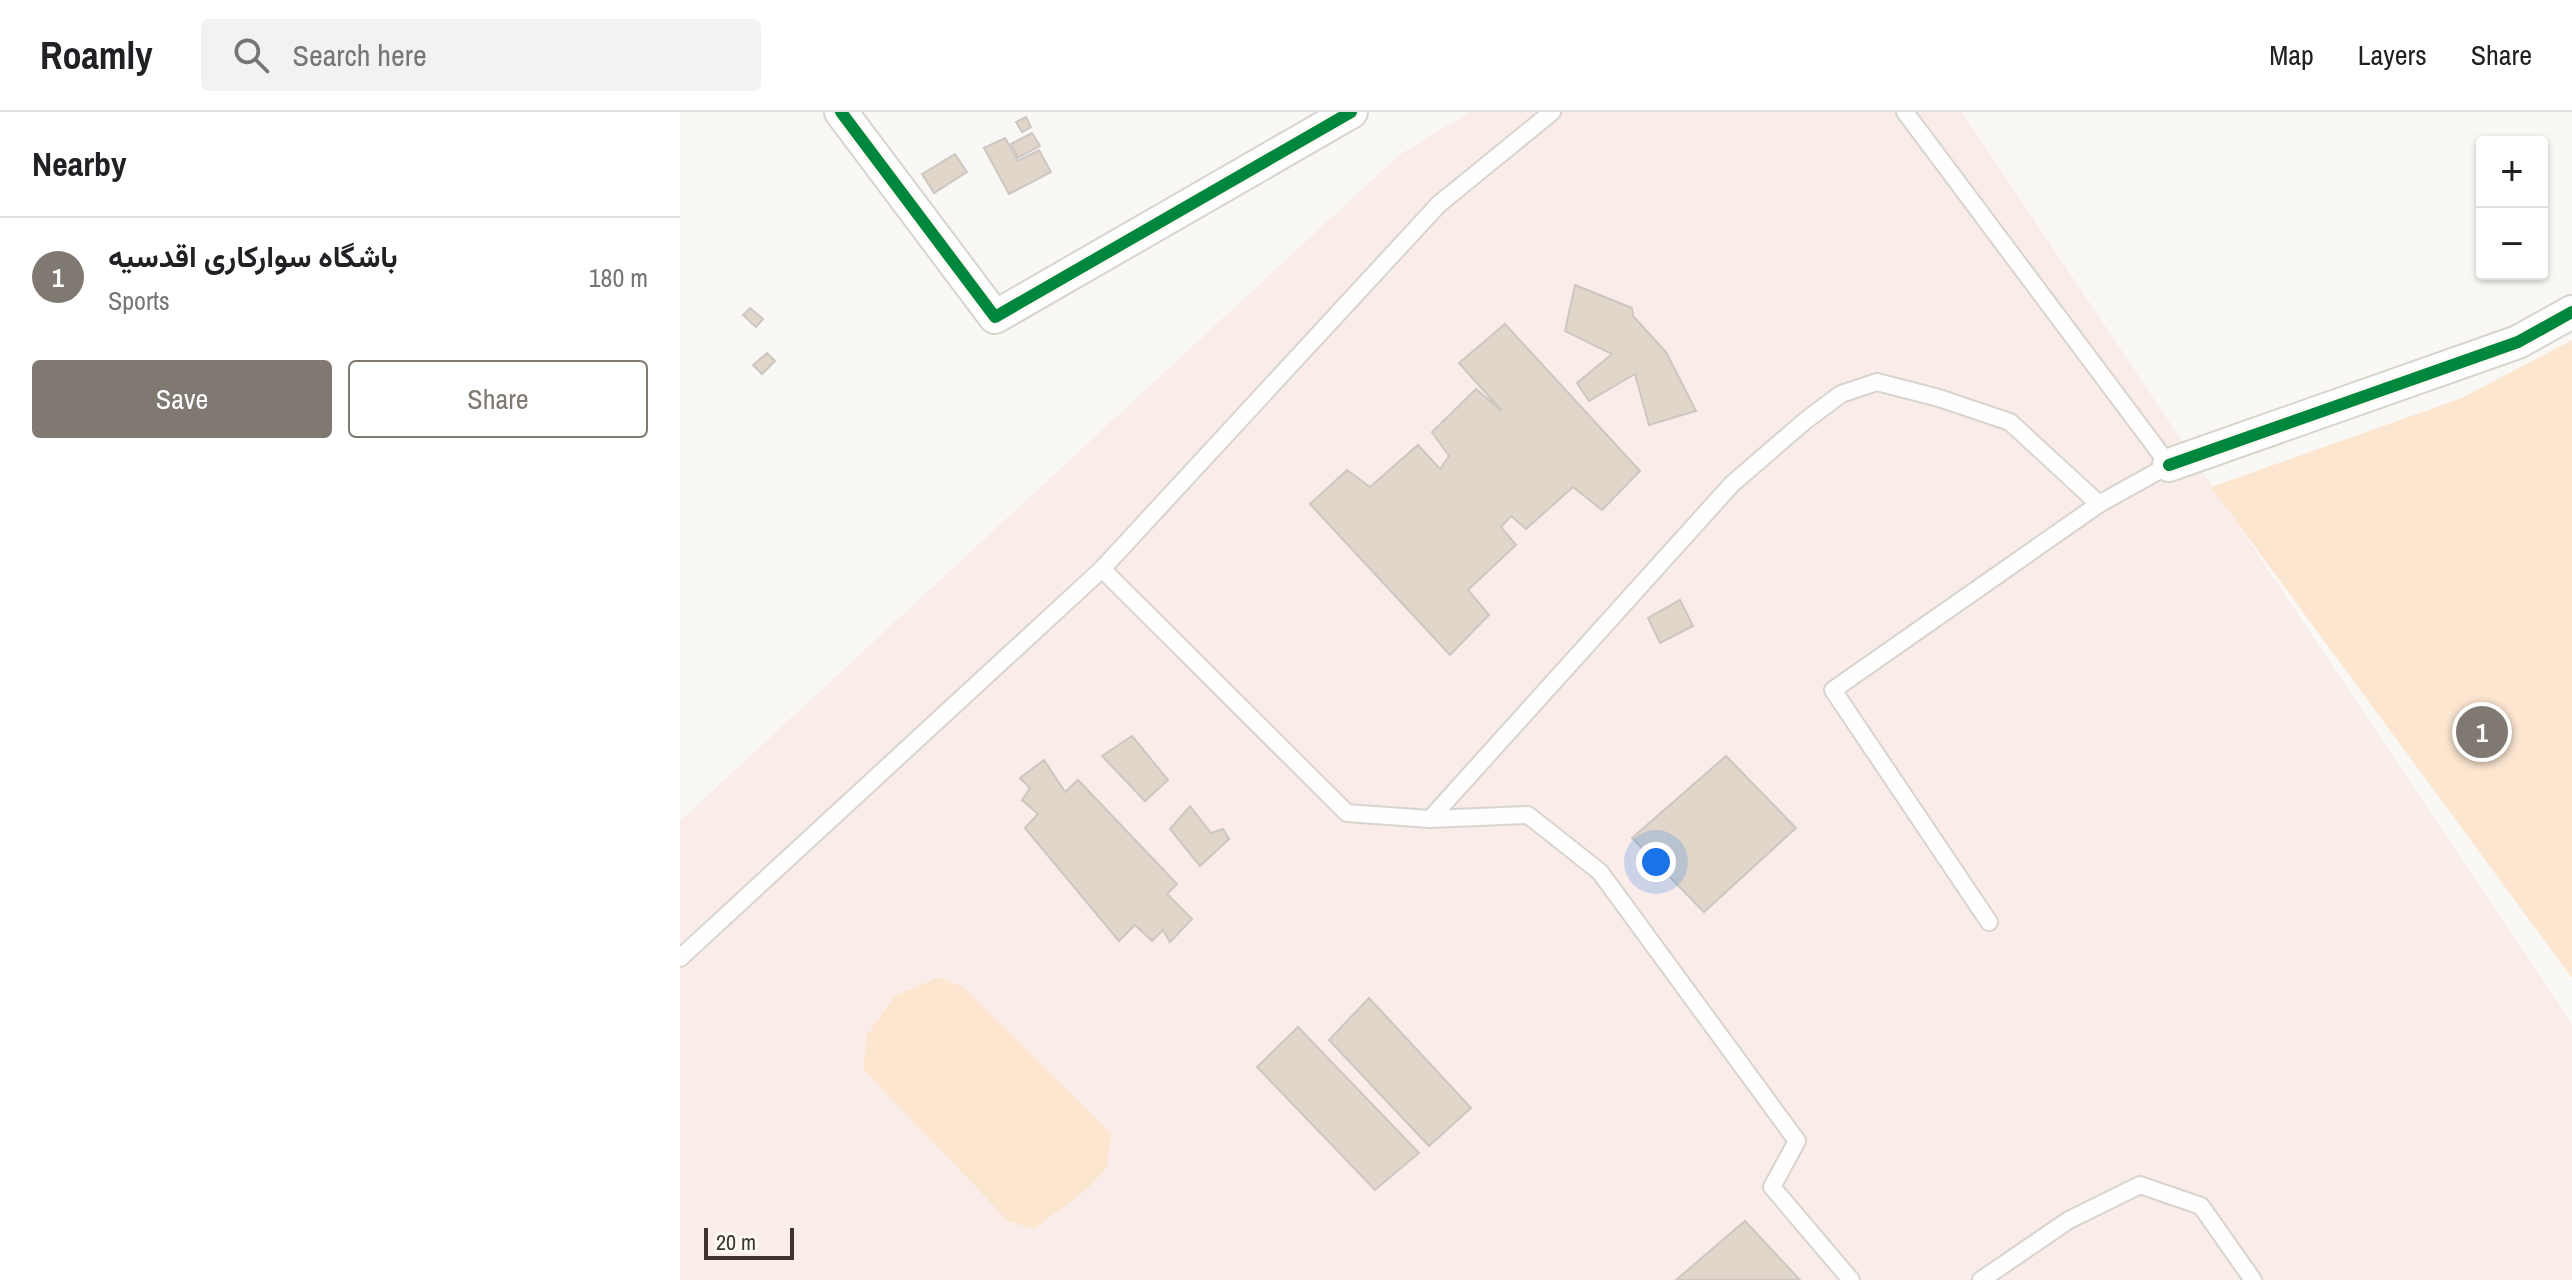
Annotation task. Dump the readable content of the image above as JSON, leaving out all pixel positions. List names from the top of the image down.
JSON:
{
  "scale_bar": "20 m",
  "page": {
    "header": "Roamly",
    "search": "Search here",
    "nav": ["Map", "Layers", "Share"],
    "heading": "Nearby",
    "map_buttons": ["+", "−"],
    "list": [
      {
        "mark": "1",
        "name": "باشگاه سوارکاری اقدسیه",
        "note": "Sports",
        "value": "180 m"
      }
    ],
    "buttons": ["Save", "Share"],
    "pins": "1",
    "scale": "20 m"
  }
}
